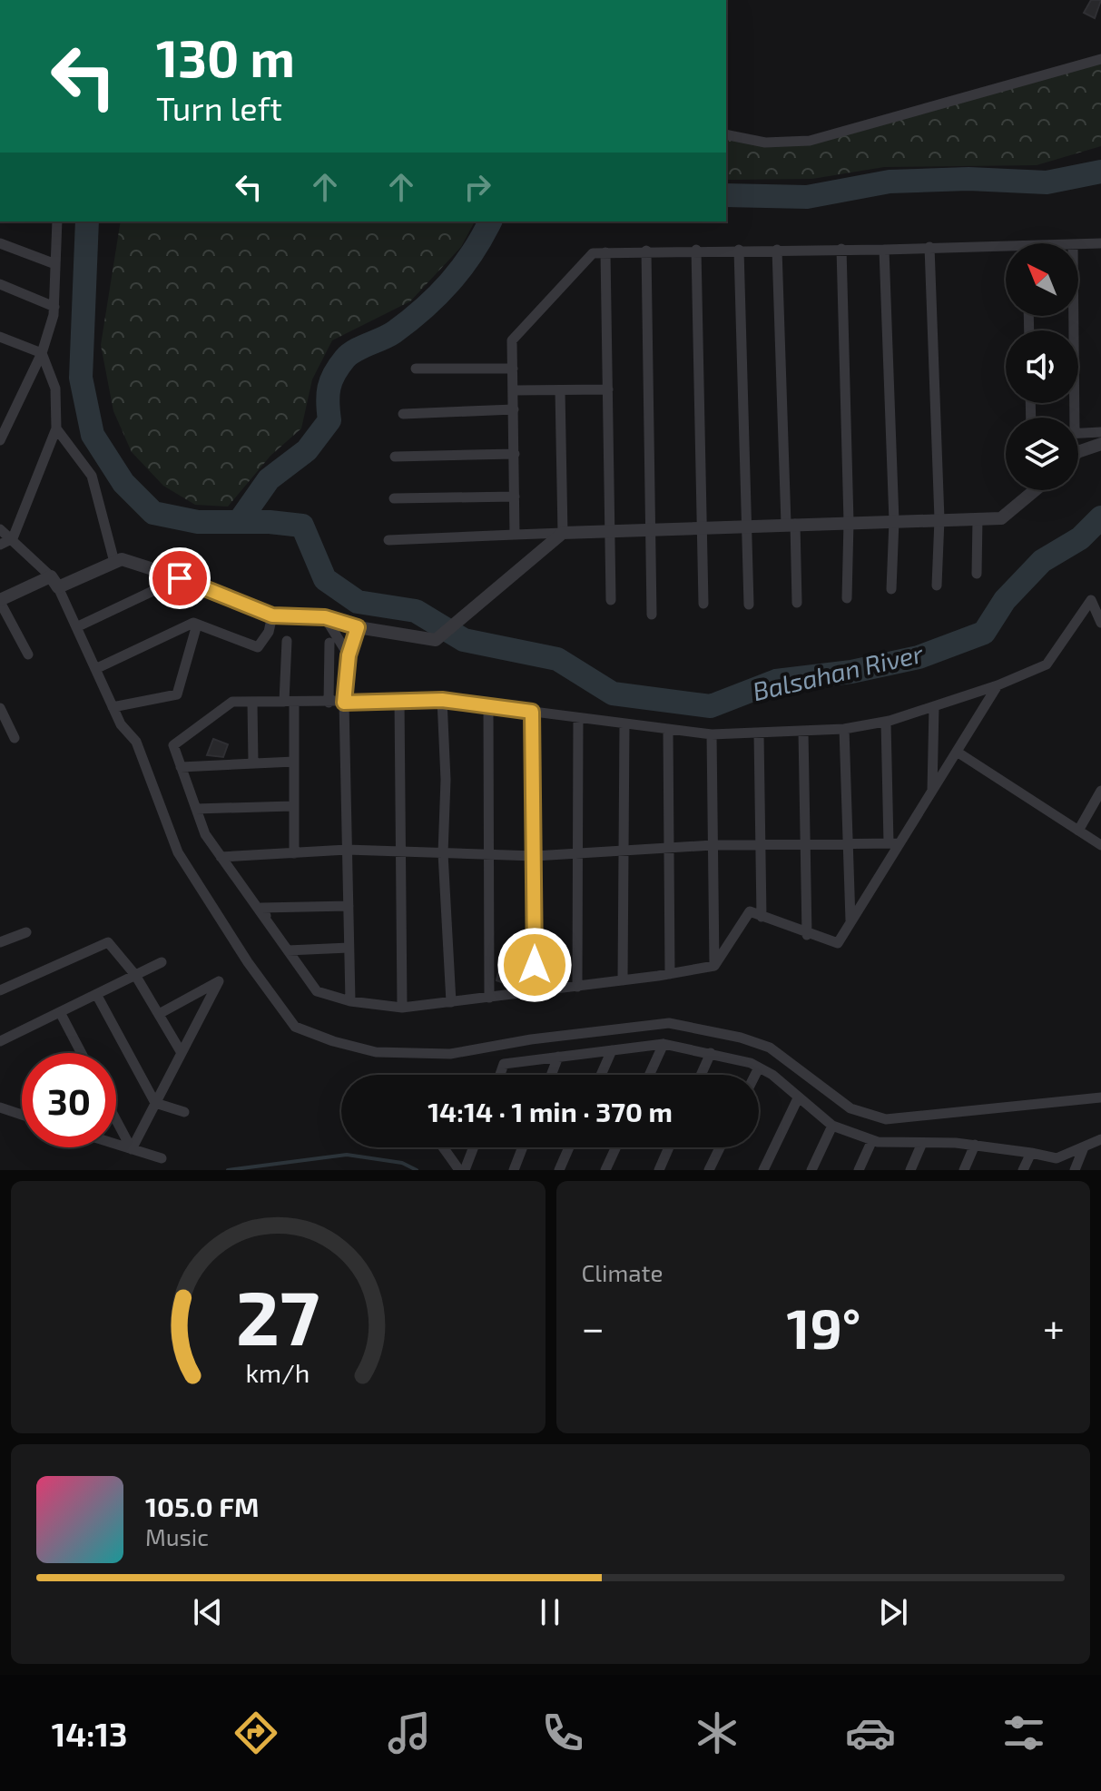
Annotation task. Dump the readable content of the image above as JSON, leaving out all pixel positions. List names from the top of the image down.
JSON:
{
  "water": ["Balsahan River"],
  "north": "top left",
  "page": {
    "turn": ["130 m", "Turn left"],
    "limit": "30",
    "trip": "14:14 · 1 min · 370 m",
    "tile": "Climate",
    "heat": ["−", "19°", "+"],
    "song": ["105.0 FM", "Music"],
    "tabs": "14:13",
    "gauge": ["27", "km/h"]
  }
}
